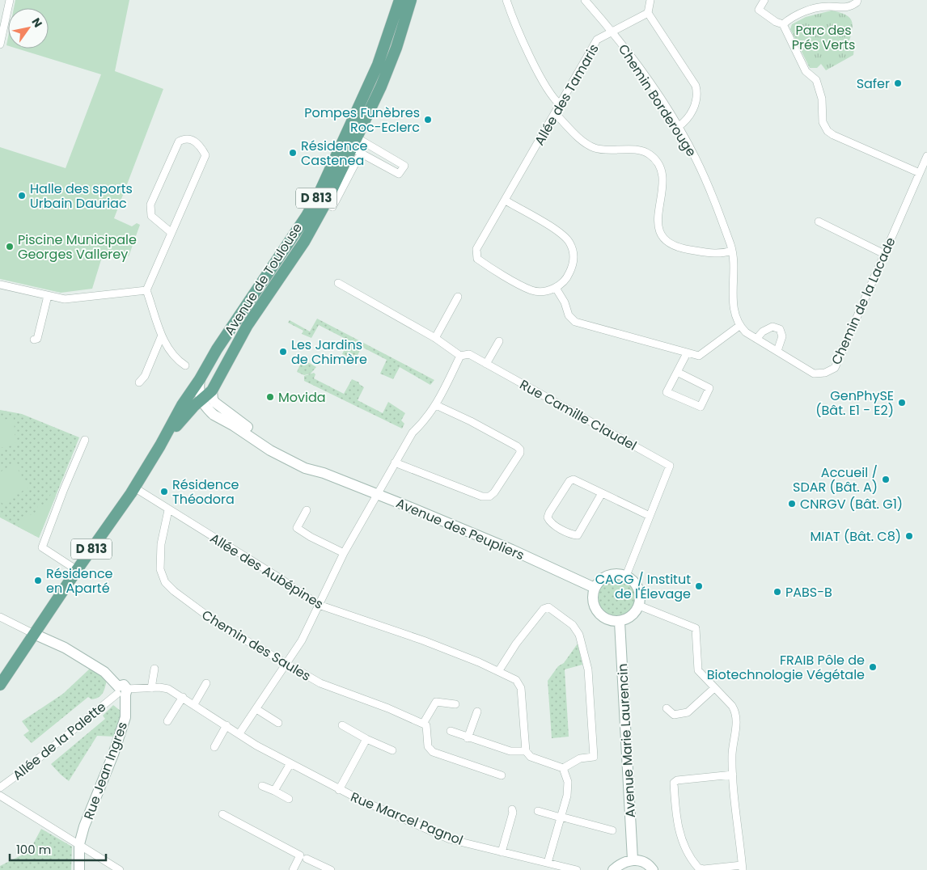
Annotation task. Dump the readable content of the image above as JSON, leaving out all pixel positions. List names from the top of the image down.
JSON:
{
  "streets": {
    "main road": ["D 813", "Avenue de Toulouse"],
    "street": [
      "Allée des Tamaris",
      "Chemin Borderouge",
      "Chemin de la Lacade",
      "Rue Camille Claudel",
      "Avenue des Peupliers",
      "Allée des Aubépines",
      "Chemin des Saules",
      "Allée de la Palette",
      "Avenue Marie Laurencin",
      "Rue Jean Ingres",
      "Rue Marcel Pagnol"
    ]
  },
  "crossings": [
    ["Allée des Tamaris", "Chemin Borderouge"],
    ["Chemin Borderouge", "Chemin de la Lacade"],
    ["Avenue de Toulouse", "Avenue des Peupliers"],
    ["Avenue de Toulouse", "Allée des Aubépines"],
    ["Avenue des Peupliers", "Avenue Marie Laurencin"],
    ["Allée des Aubépines", "Chemin des Saules"],
    ["Allée de la Palette", "Rue Jean Ingres"],
    ["Allée de la Palette", "Rue Marcel Pagnol"],
    ["Rue Jean Ingres", "Rue Marcel Pagnol"]
  ],
  "parks": ["Parc des Prés Verts"],
  "places": [
    "Safer",
    "Pompes Funèbres Roc-Eclerc",
    "Résidence Castenea",
    "Halle des sports Urbain Dauriac",
    "Piscine Municipale Georges Vallerey",
    "Les Jardins de Chimère",
    "Movida",
    "GenPhySE (Bât. E1 - E2)",
    "Accueil / SDAR (Bât. A)",
    "Résidence Théodora",
    "CNRGV (Bât. G1)",
    "MIAT (Bât. C8)",
    "Résidence en Aparté",
    "CACG / Institut de l'Élevage",
    "PABS-B",
    "FRAIB Pôle de Biotechnologie Végétale"
  ],
  "scale_bar": "100 m",
  "north": "top right"
}
